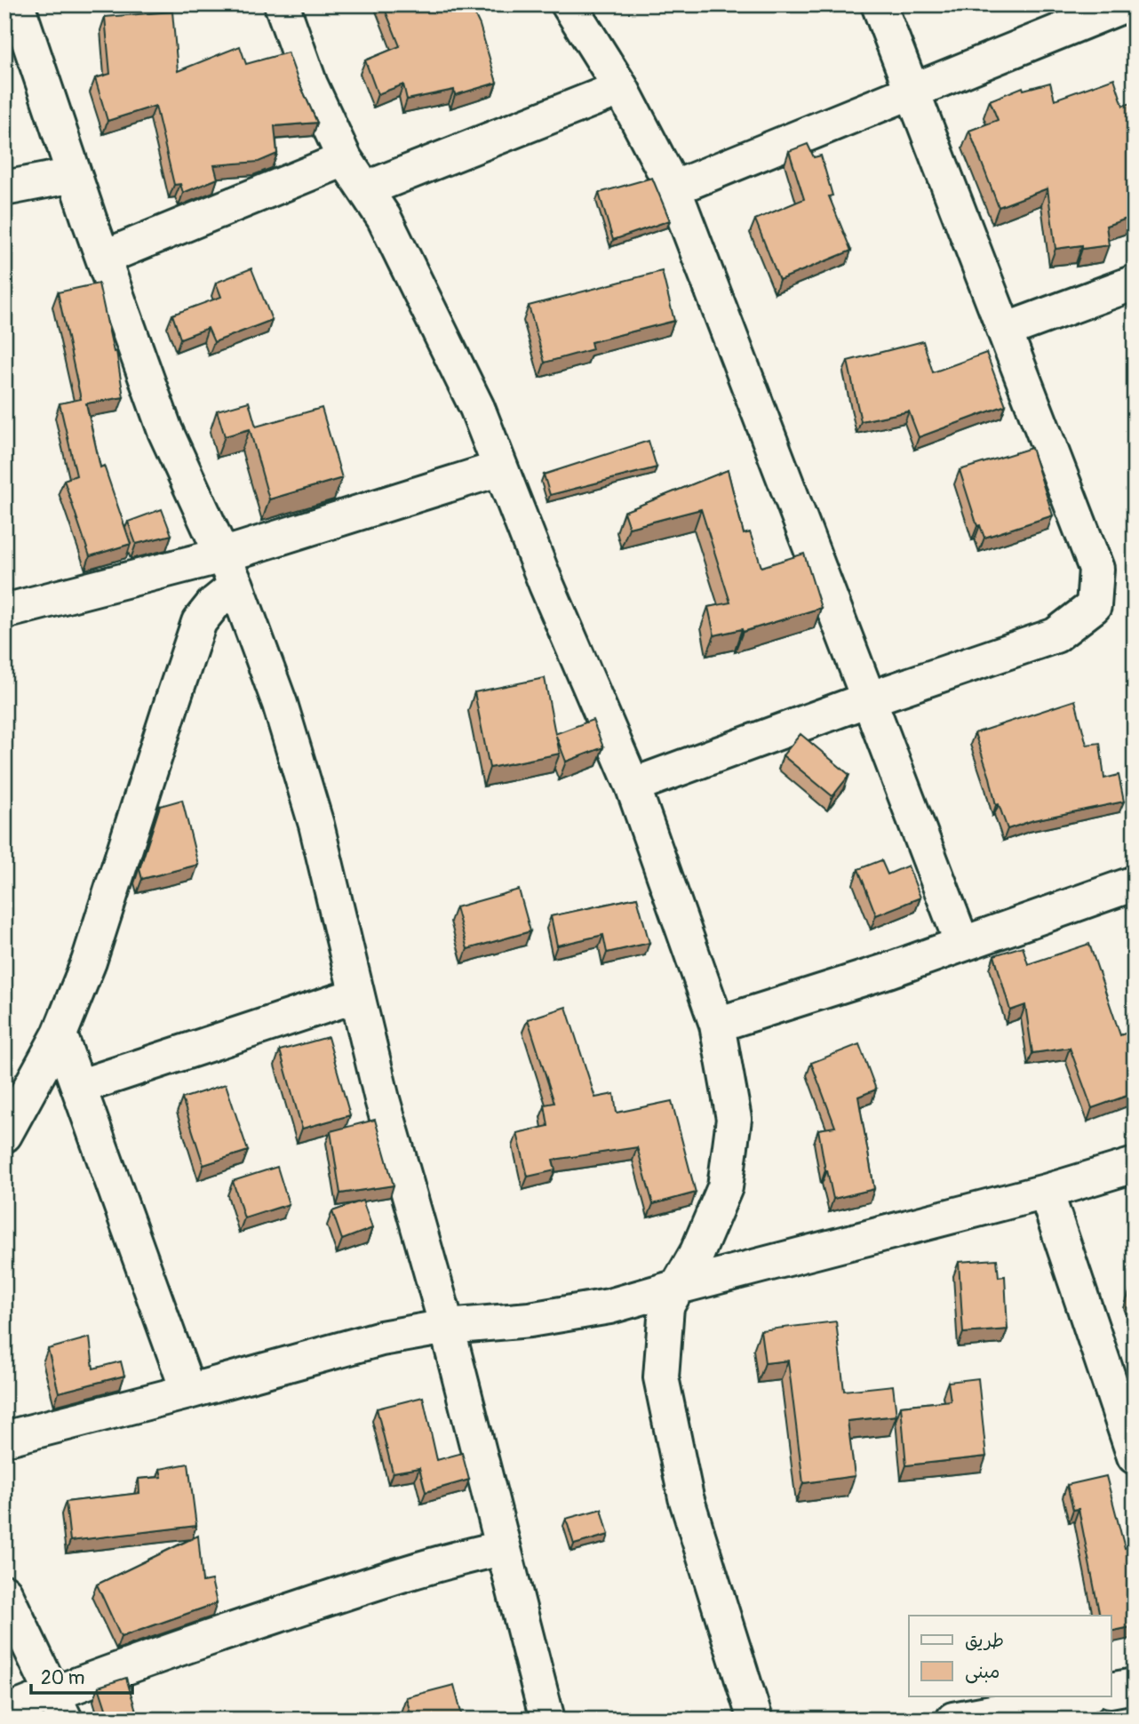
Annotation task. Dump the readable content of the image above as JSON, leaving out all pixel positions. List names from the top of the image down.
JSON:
{
  "legend": ["طريق", "مبنى"],
  "scale_bar": "20 m"
}
